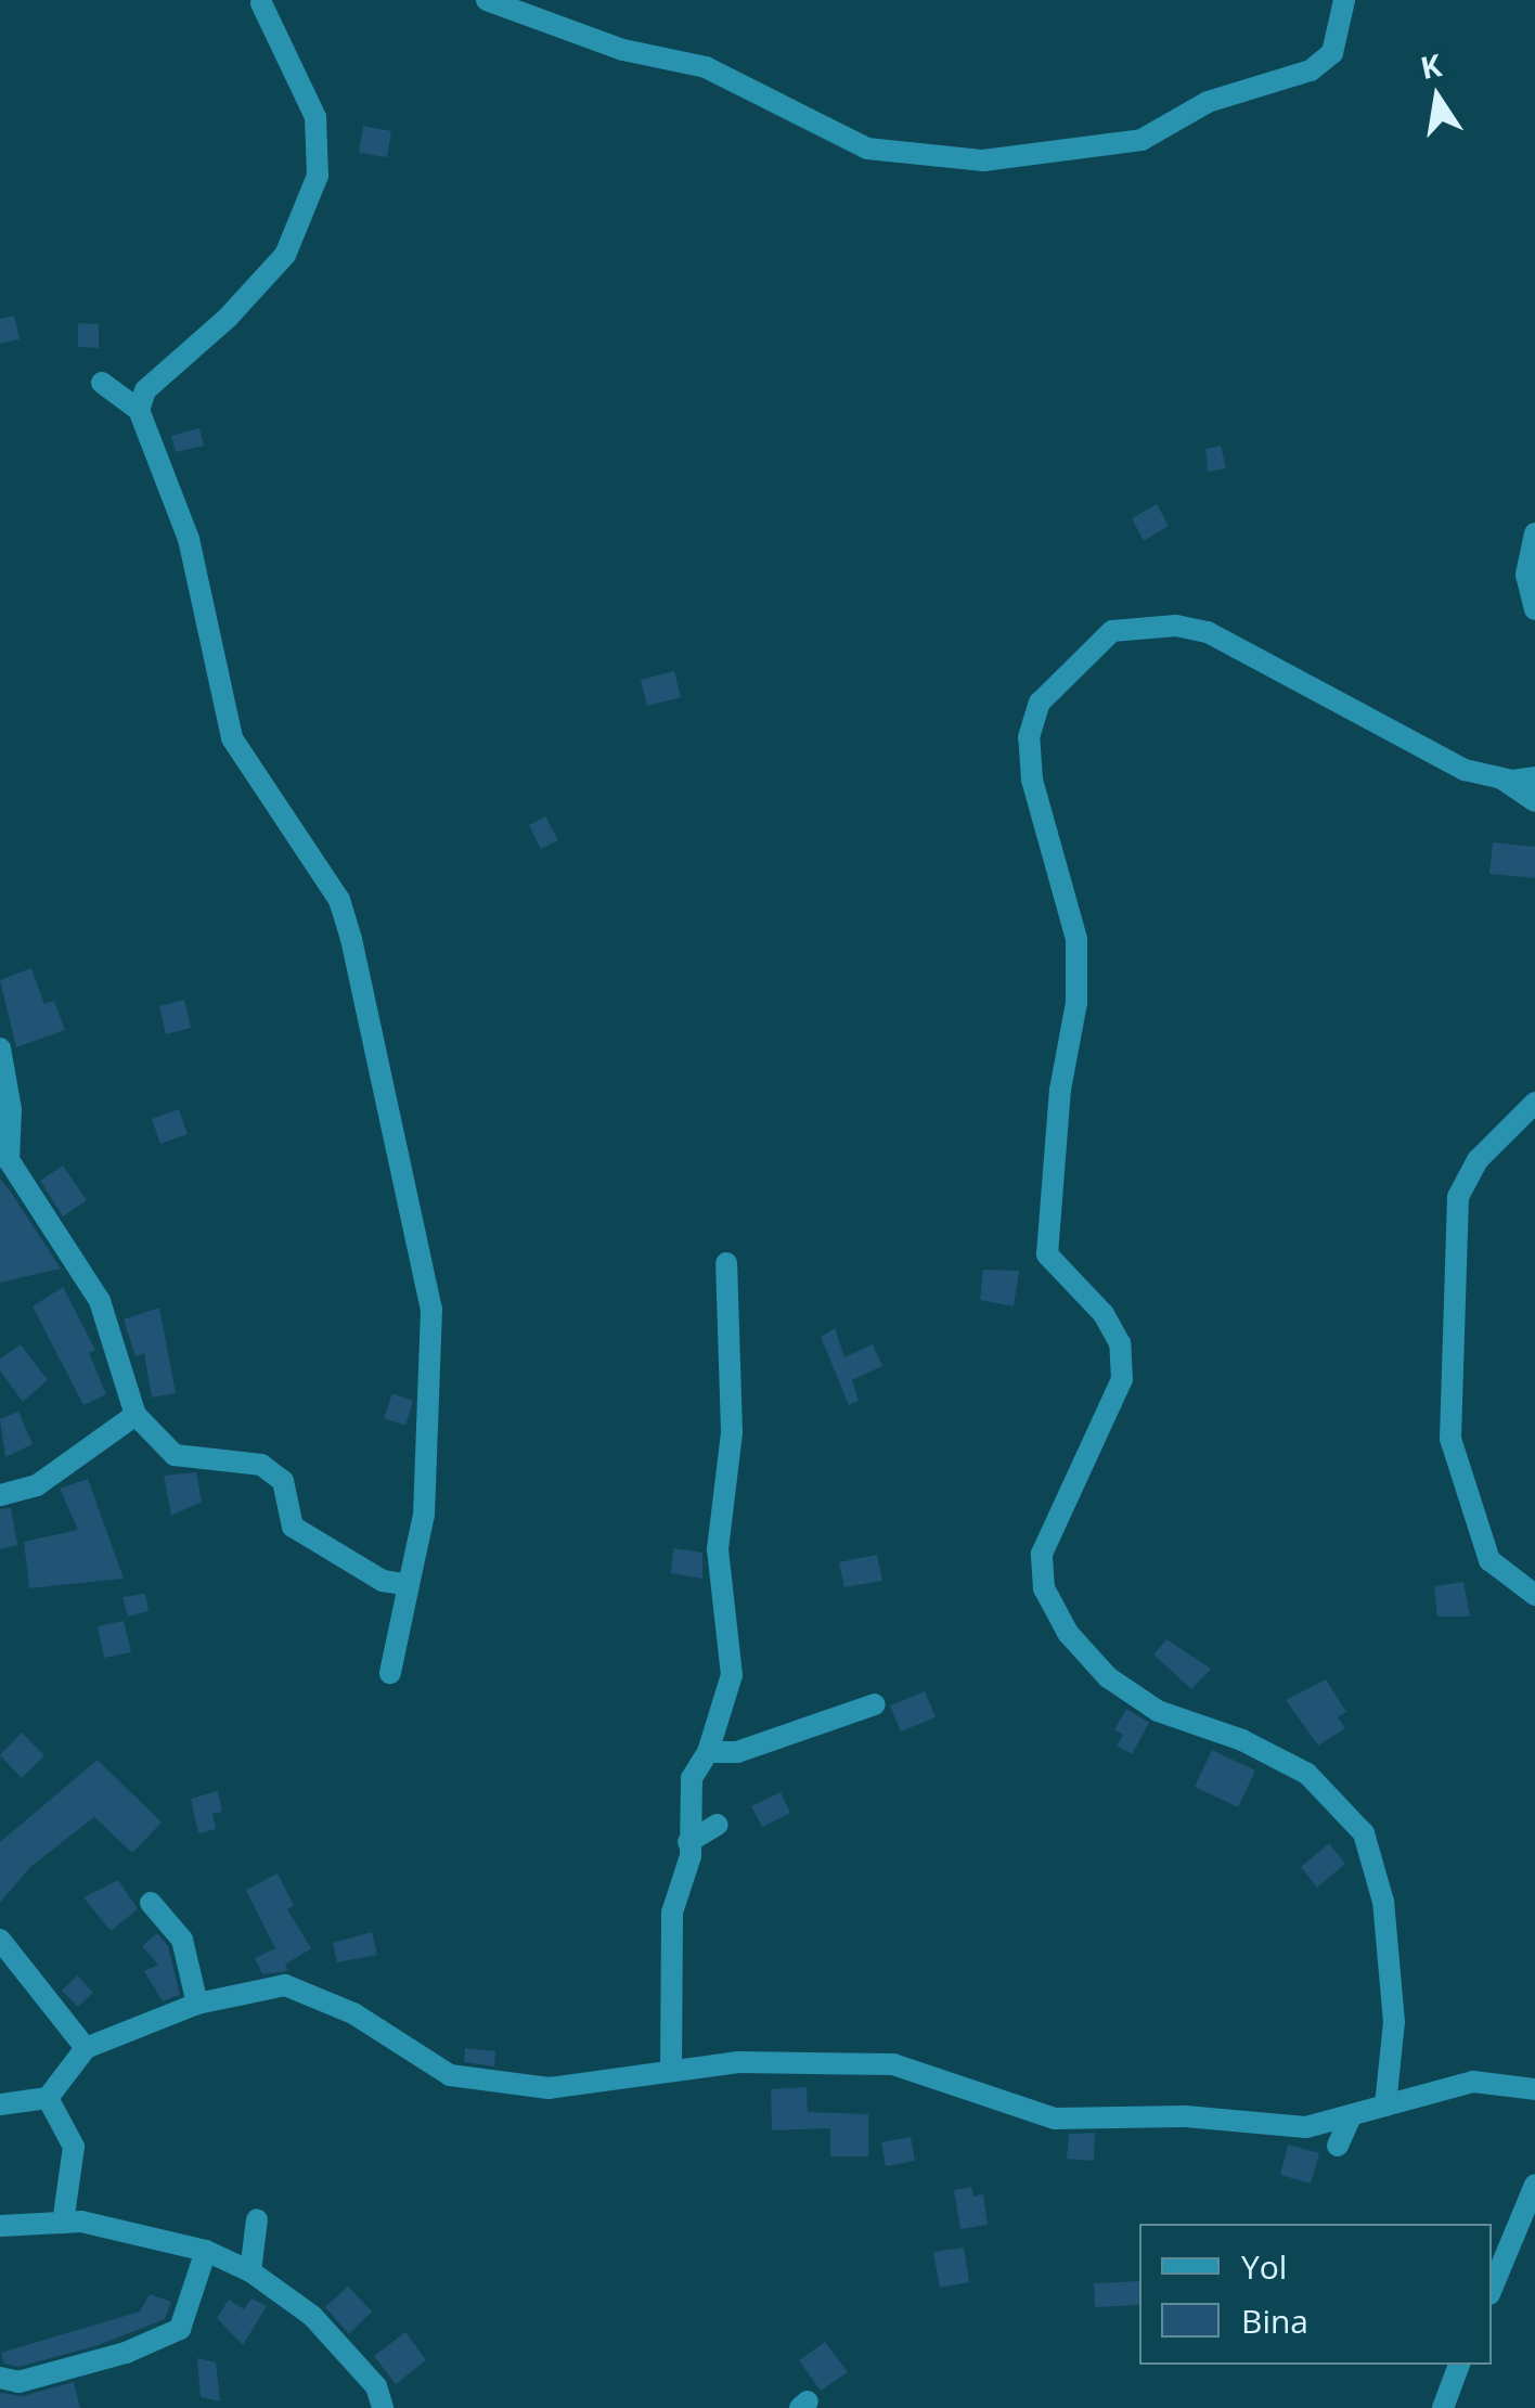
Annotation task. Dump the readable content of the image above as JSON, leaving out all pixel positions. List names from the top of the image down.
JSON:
{
  "legend": ["Yol", "Bina"],
  "north": "top"
}
